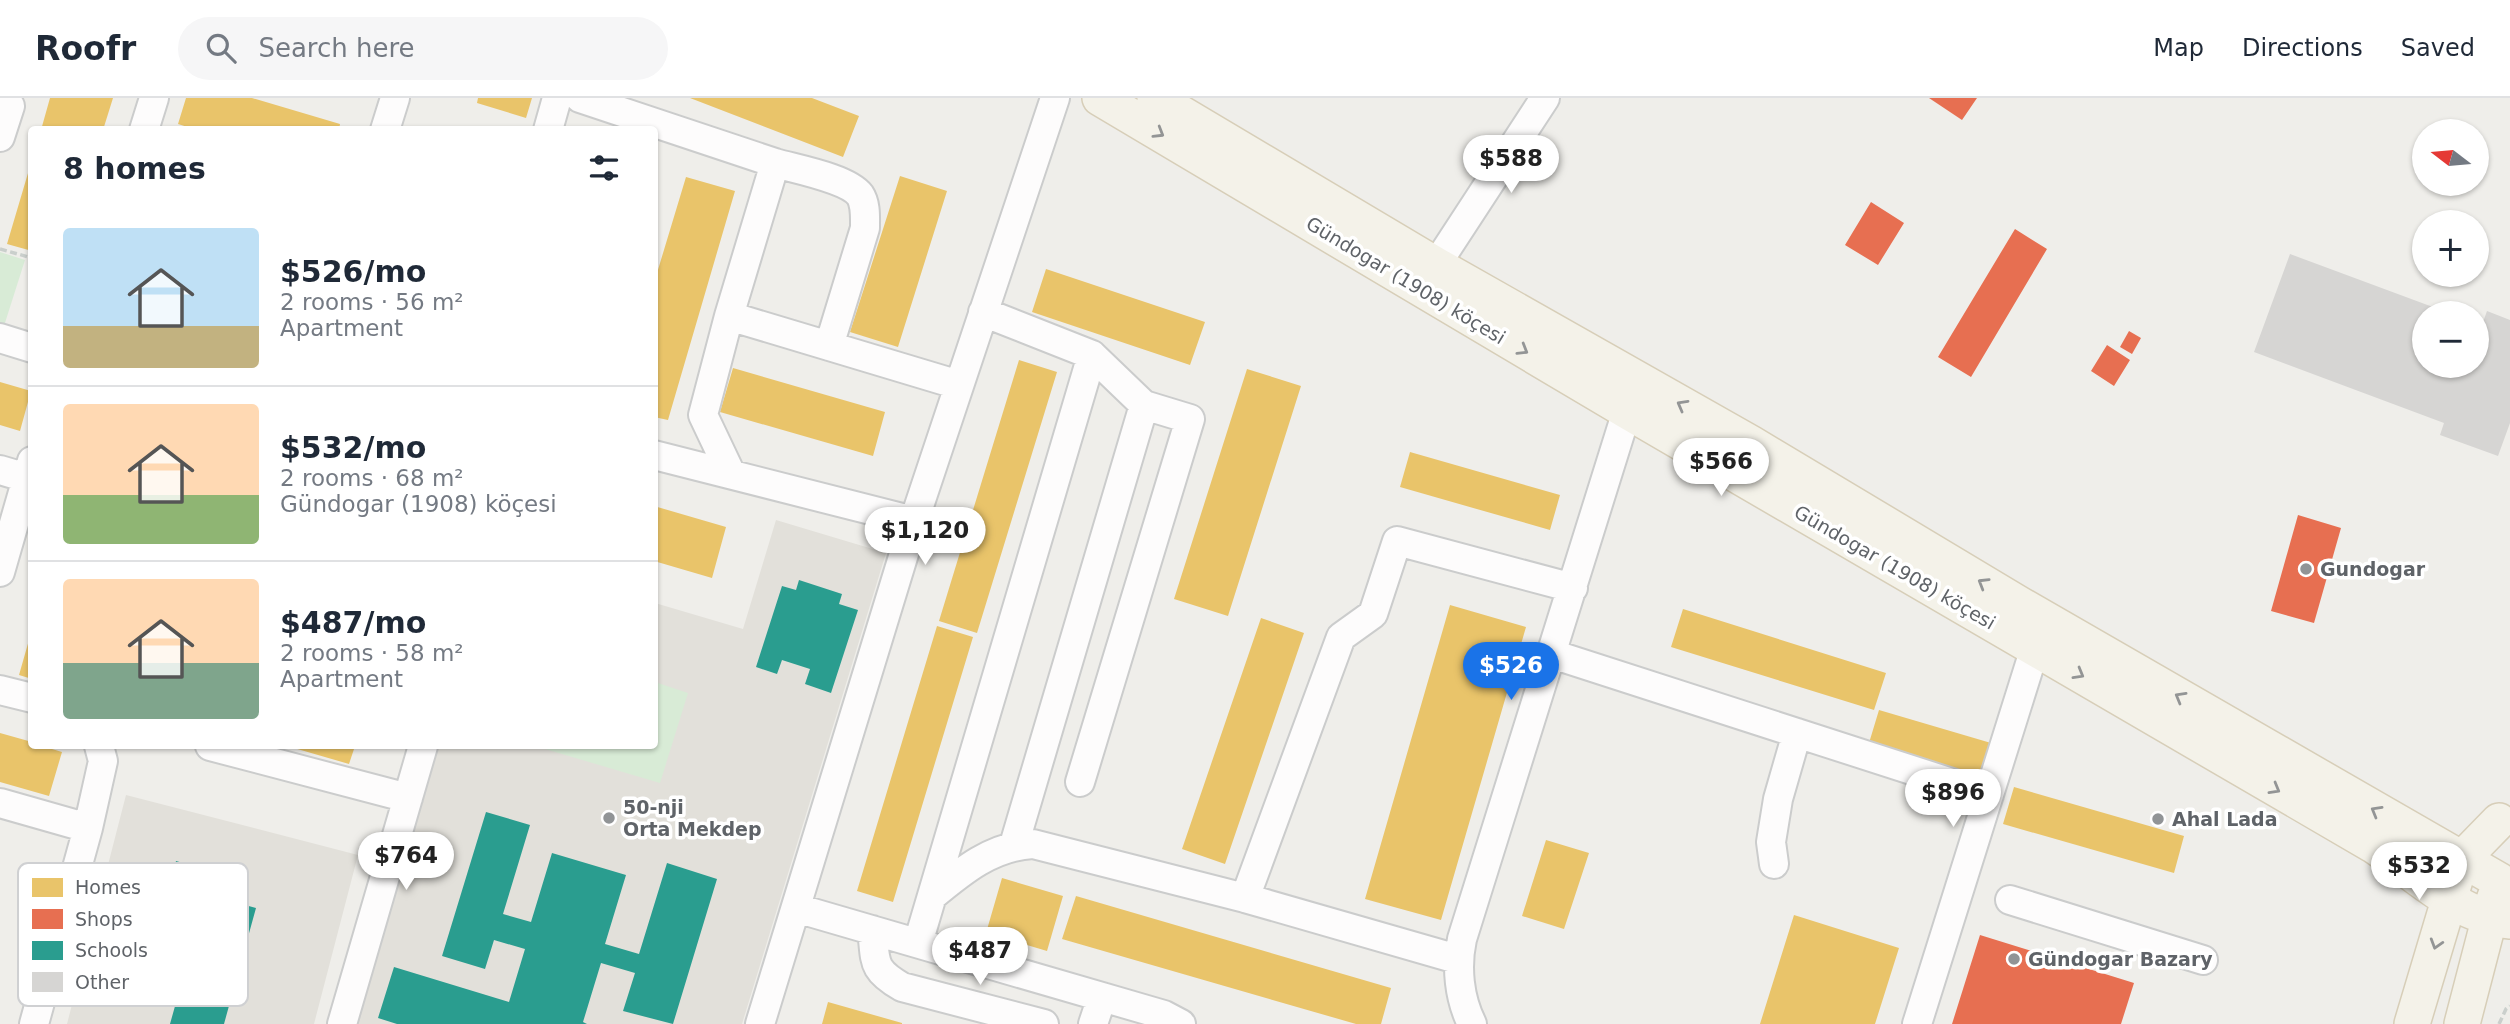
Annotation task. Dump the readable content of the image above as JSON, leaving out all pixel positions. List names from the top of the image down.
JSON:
{
  "streets": {
    "main road": ["Gündogar (1908) köçesi"]
  },
  "places": [
    "Gundogar",
    "50-nji Orta Mekdep",
    "Ahal Lada",
    "Gündogar Bazary"
  ],
  "legend": [
    "Homes",
    "Shops",
    "Schools",
    "Other"
  ],
  "north": "left",
  "page": {
    "header": "Roofr",
    "search": "Search here",
    "nav": ["Map", "Directions", "Saved"],
    "map_buttons": ["+", "−"],
    "heading": "8 homes",
    "price": [
      "$588",
      "$566",
      "$1,120",
      "$526",
      "$896",
      "$764",
      "$532",
      "$487"
    ],
    "list": [
      {
        "name": "$526/mo",
        "note": "2 rooms · 56 m² · Apartment"
      },
      {
        "name": "$532/mo",
        "note": "2 rooms · 68 m² · Gündogar (1908) köçesi"
      },
      {
        "name": "$487/mo",
        "note": "2 rooms · 58 m² · Apartment"
      }
    ]
  }
}
